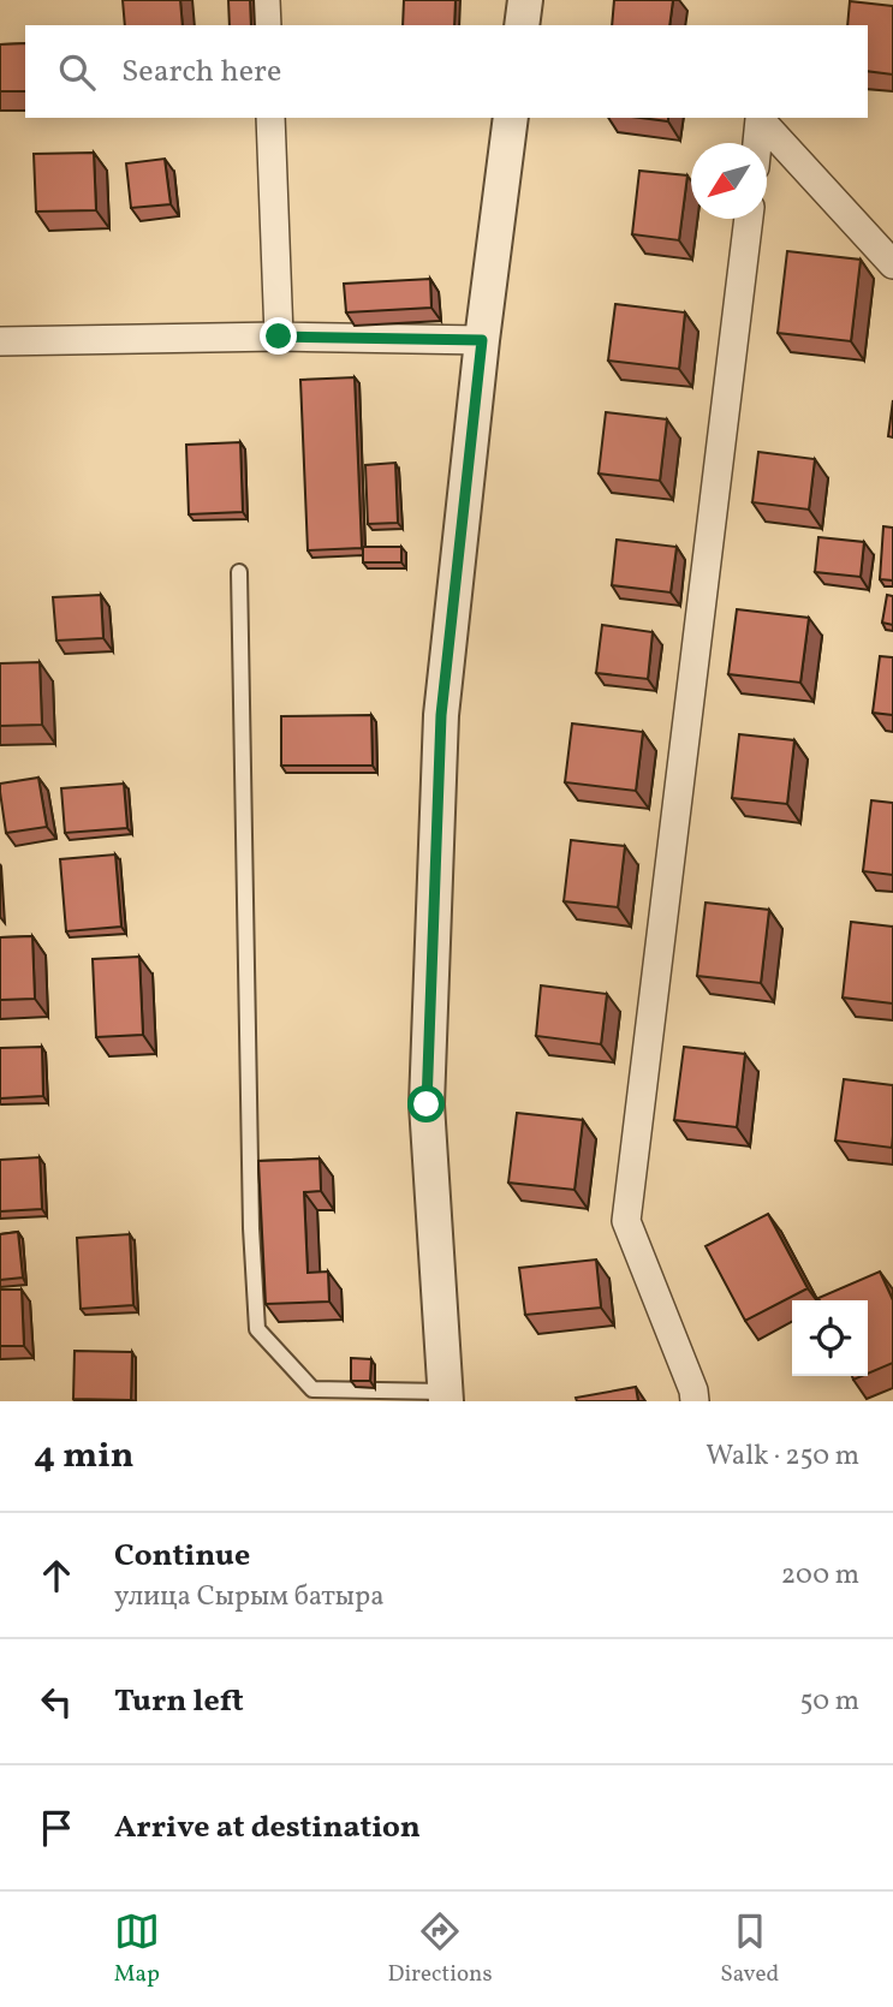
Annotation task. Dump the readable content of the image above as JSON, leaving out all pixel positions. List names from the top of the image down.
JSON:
{
  "north": "bottom left",
  "page": {
    "search": "Search here",
    "heading": ["4 min", "Walk · 250 m"],
    "list": [
      ["Continue", "улица Сырым батыра", "200 m"],
      ["Turn left", "50 m"],
      "Arrive at destination"
    ],
    "nav": ["Map", "Directions", "Saved"]
  }
}
